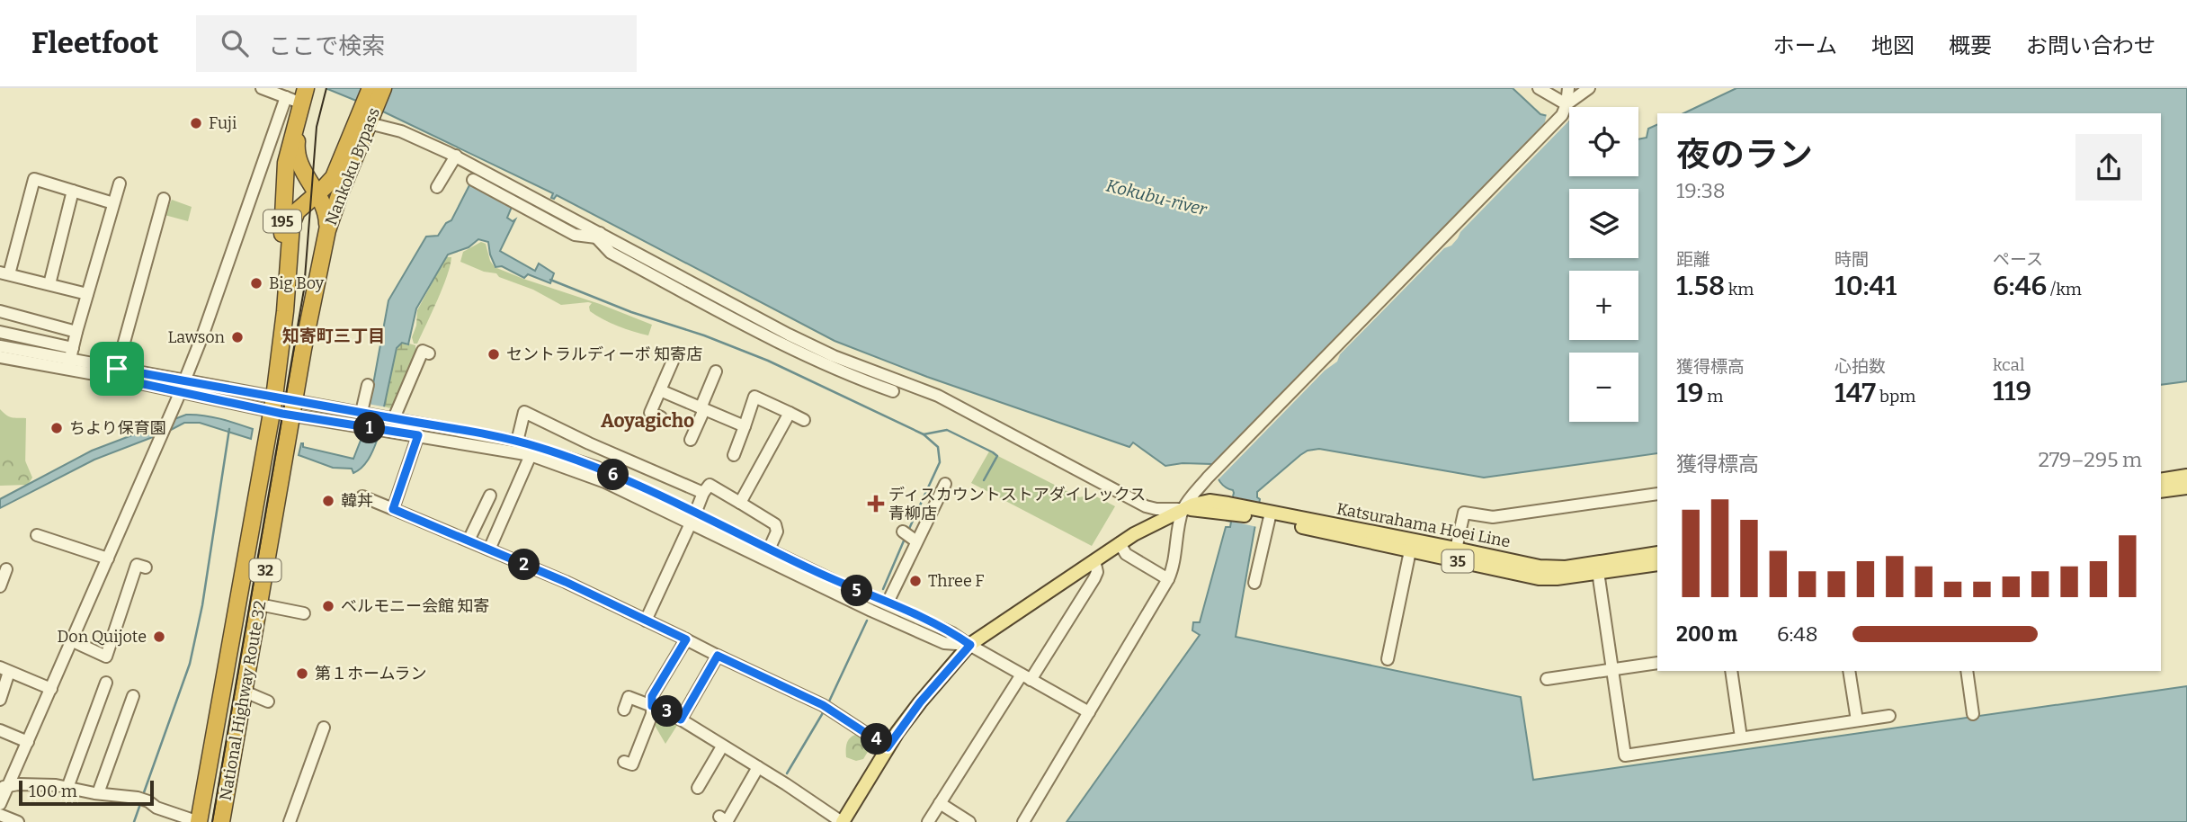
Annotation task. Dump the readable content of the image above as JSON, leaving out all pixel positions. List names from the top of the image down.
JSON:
{
  "streets": {
    "highway": [
      "Nankoku Bypass",
      "195",
      "32",
      "National Highway Route 32"
    ],
    "main road": ["Katsurahama Hoei Line", "35"]
  },
  "crossings": [
    ["Nankoku Bypass", "195"],
    ["Nankoku Bypass", "National Highway Route 32"],
    ["195", "National Highway Route 32"]
  ],
  "districts": ["知寄町三丁目", "Aoyagicho"],
  "water": ["Kokubu-river"],
  "places": {
    "other": [
      "Fuji",
      "Big Boy",
      "Lawson",
      "セントラルディーボ 知寄店",
      "ちより保育園",
      "韓丼",
      "Three F",
      "ベルモニー会館 知寄",
      "Don Quijote",
      "第１ホームラン"
    ],
    "health": ["ディスカウントストアダイレックス 青柳店"]
  },
  "scale_bar": "100 m",
  "page": {
    "header": "Fleetfoot",
    "search": "ここで検索",
    "nav": [
      "ホーム",
      "地図",
      "概要",
      "お問い合わせ"
    ],
    "map_buttons": ["+", "−"],
    "heading": ["夜のラン", "19:38"],
    "stats": [
      ["距離", "1.58 km"],
      ["時間", "10:41"],
      ["ペース", "6:46 /km"],
      ["獲得標高", "19 m"],
      ["心拍数", "147 bpm"],
      ["kcal", "119"]
    ],
    "pins": [
      "1",
      "6",
      "2",
      "5",
      "3",
      "4"
    ],
    "chart": ["獲得標高", "279–295 m"],
    "list": [
      {
        "name": "200 m",
        "note": "6:48"
      }
    ],
    "scale": "100 m"
  }
}
